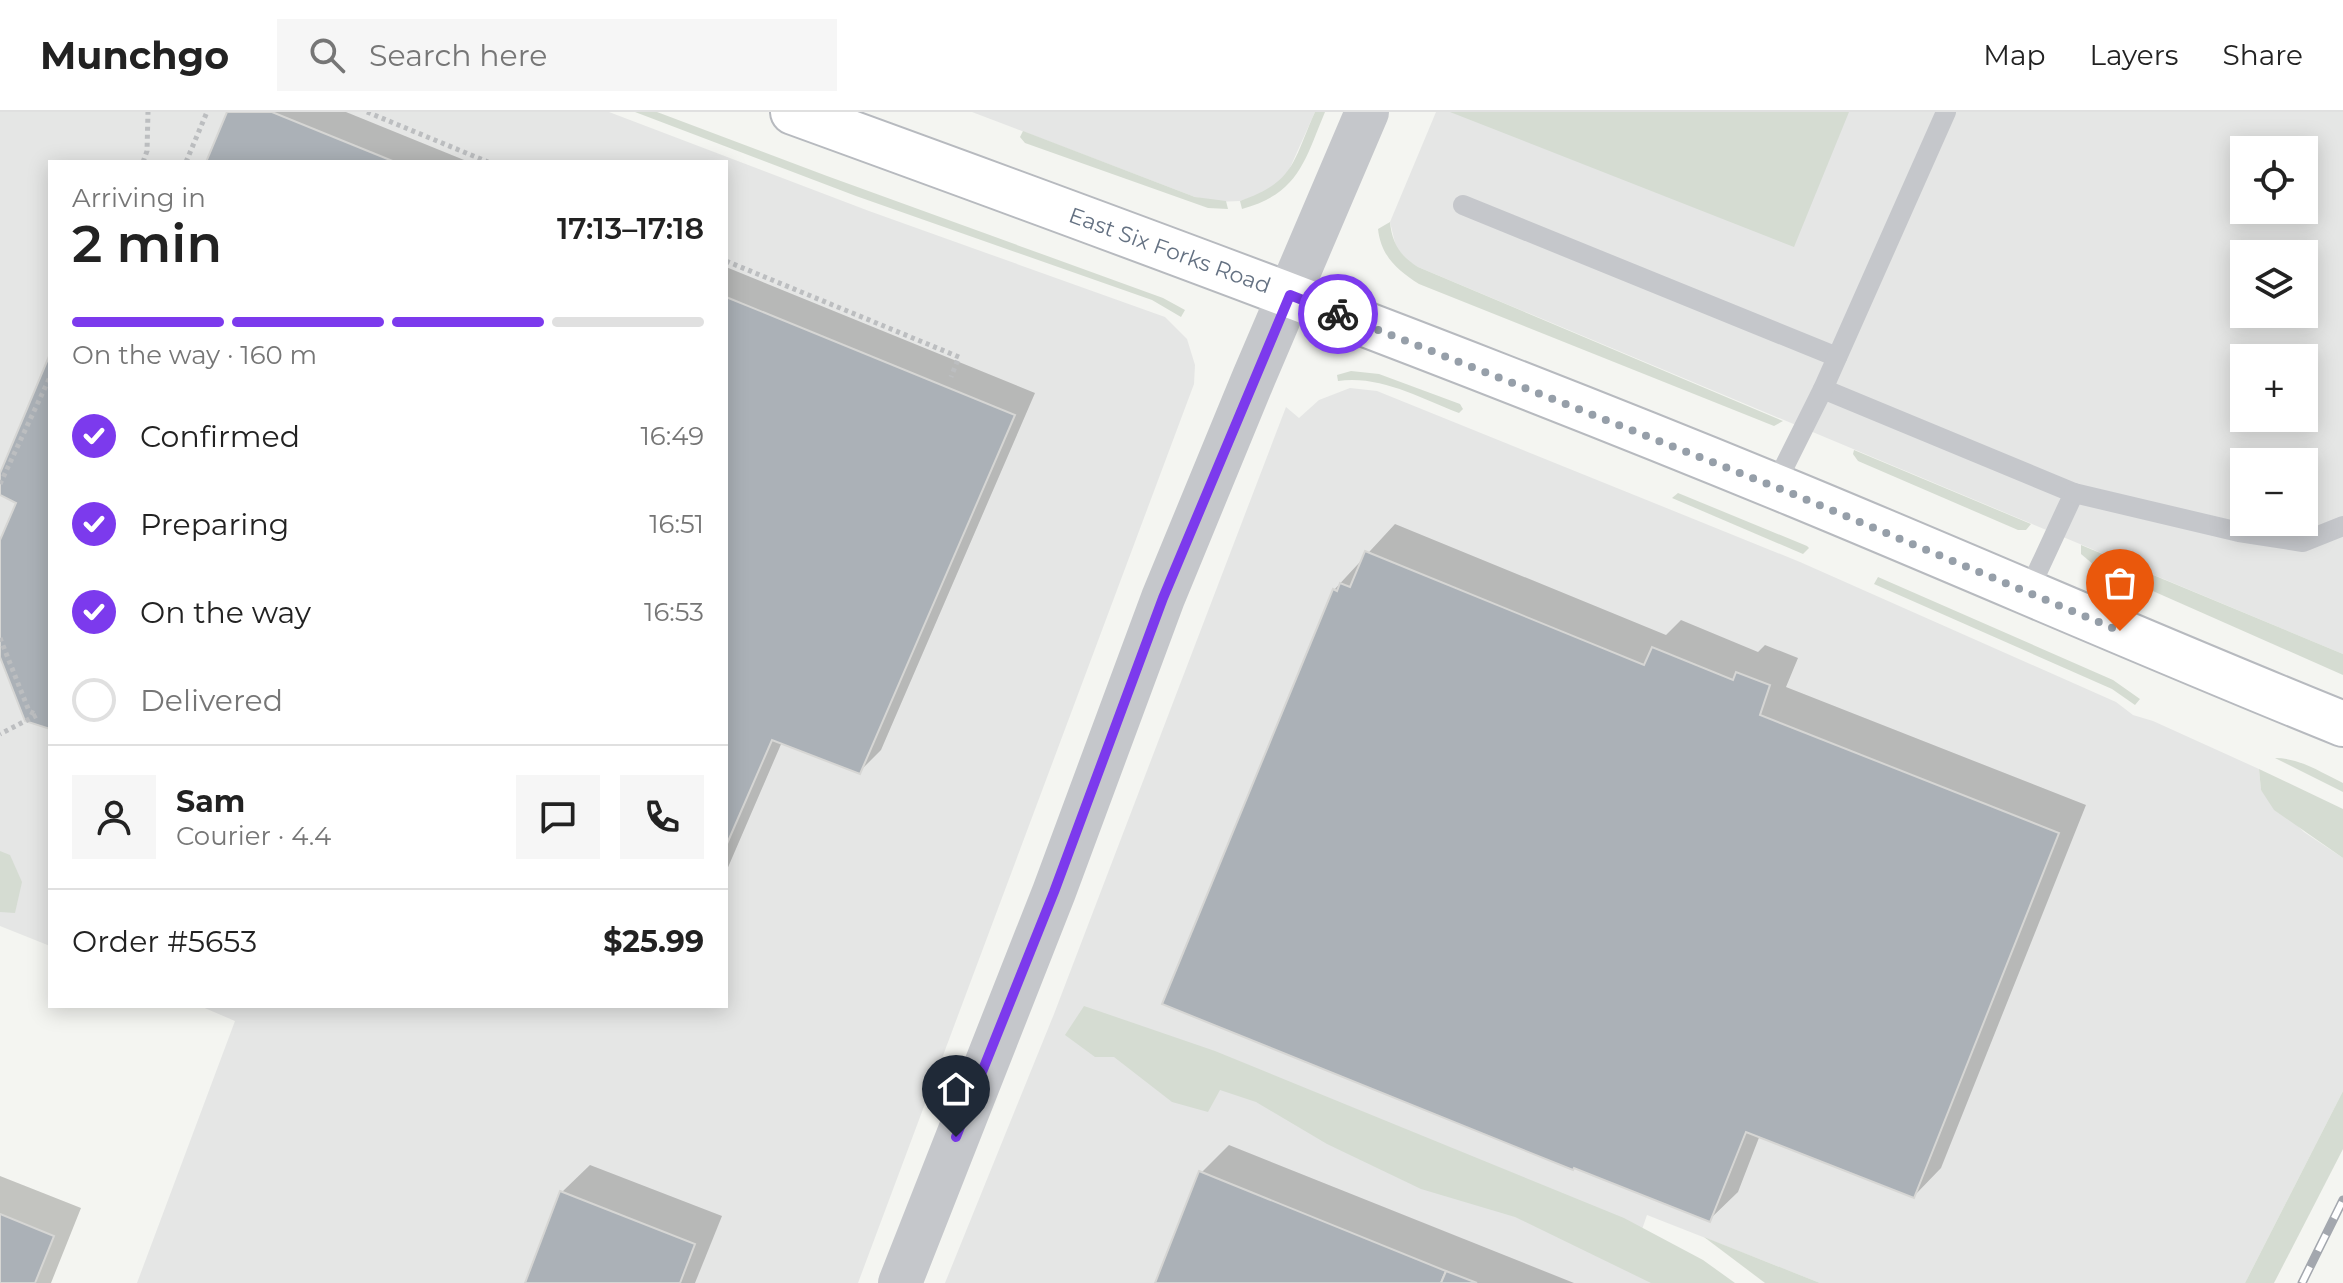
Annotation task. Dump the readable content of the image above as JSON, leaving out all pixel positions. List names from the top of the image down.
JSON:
{
  "streets": {
    "main road": ["East Six Forks Road"]
  },
  "page": {
    "header": "Munchgo",
    "search": "Search here",
    "nav": ["Map", "Layers", "Share"],
    "map_buttons": ["+", "−"],
    "heading": ["2 min", "Arriving in", "17:13–17:18"],
    "panel": [
      "Sam",
      "Courier · 4.4",
      "Order #5653",
      "$25.99"
    ],
    "bar": "On the way · 160 m",
    "list": [
      ["Confirmed", "16:49"],
      ["Preparing", "16:51"],
      ["On the way", "16:53"],
      "Delivered"
    ]
  }
}
